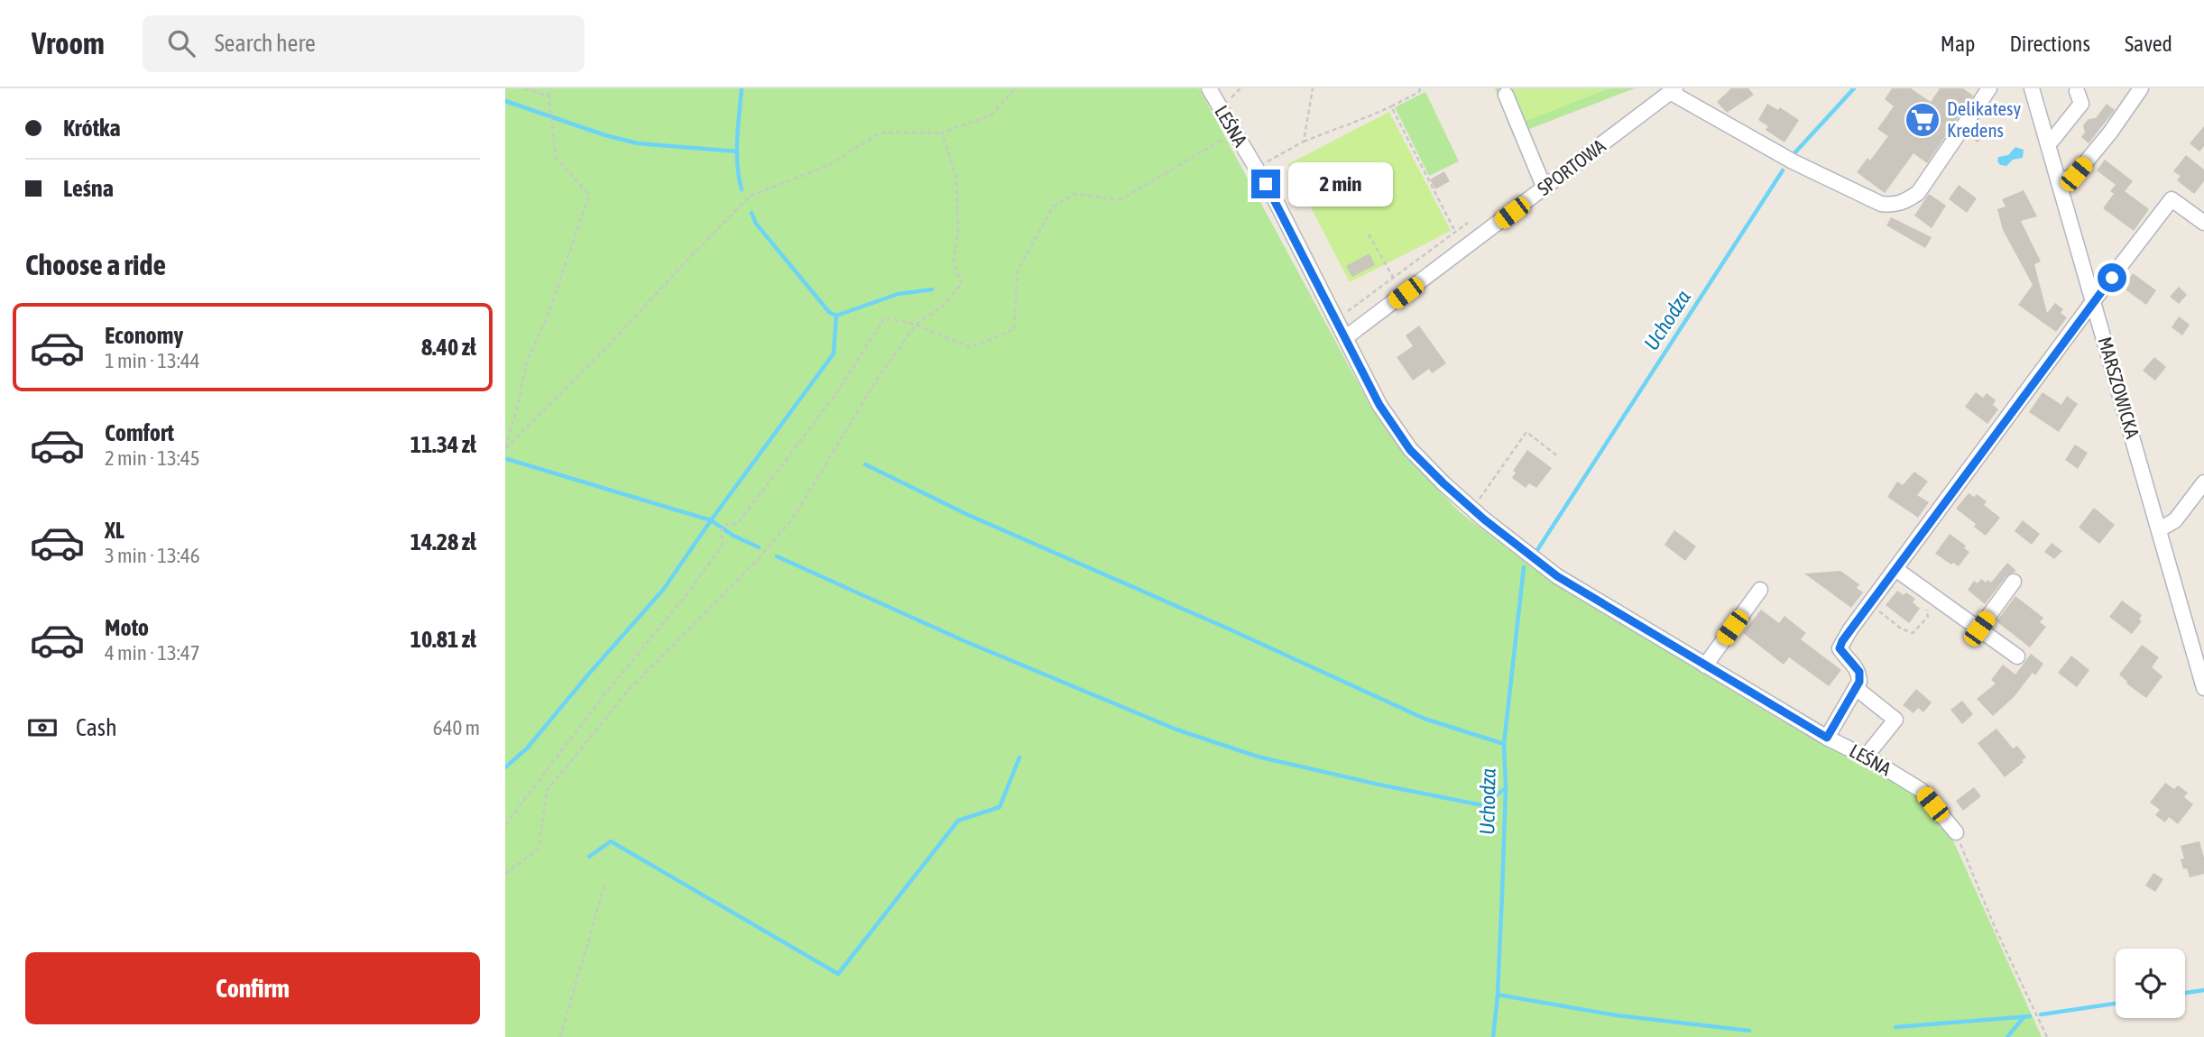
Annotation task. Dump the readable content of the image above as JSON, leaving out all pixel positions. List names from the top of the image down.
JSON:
{
  "streets": {
    "street": ["LEŚNA", "SPORTOWA", "MARSZOWICKA"]
  },
  "crossings": [
    ["LEŚNA", "SPORTOWA"]
  ],
  "water": ["Uchodza"],
  "places": {
    "supermarket": ["Delikatesy Kredens"]
  },
  "page": {
    "header": "Vroom",
    "search": "Search here",
    "nav": ["Map", "Directions", "Saved"],
    "banner": ["Krótka", "Leśna"],
    "bubble": "2 min",
    "heading": "Choose a ride",
    "list": [
      {
        "name": "Economy",
        "note": "1 min · 13:44",
        "value": "8.40 zł"
      },
      {
        "name": "Comfort",
        "note": "2 min · 13:45",
        "value": "11.34 zł"
      },
      {
        "name": "XL",
        "note": "3 min · 13:46",
        "value": "14.28 zł"
      },
      {
        "name": "Moto",
        "note": "4 min · 13:47",
        "value": "10.81 zł"
      }
    ],
    "pay": ["Cash", "640 m"],
    "buttons": "Confirm"
  }
}
